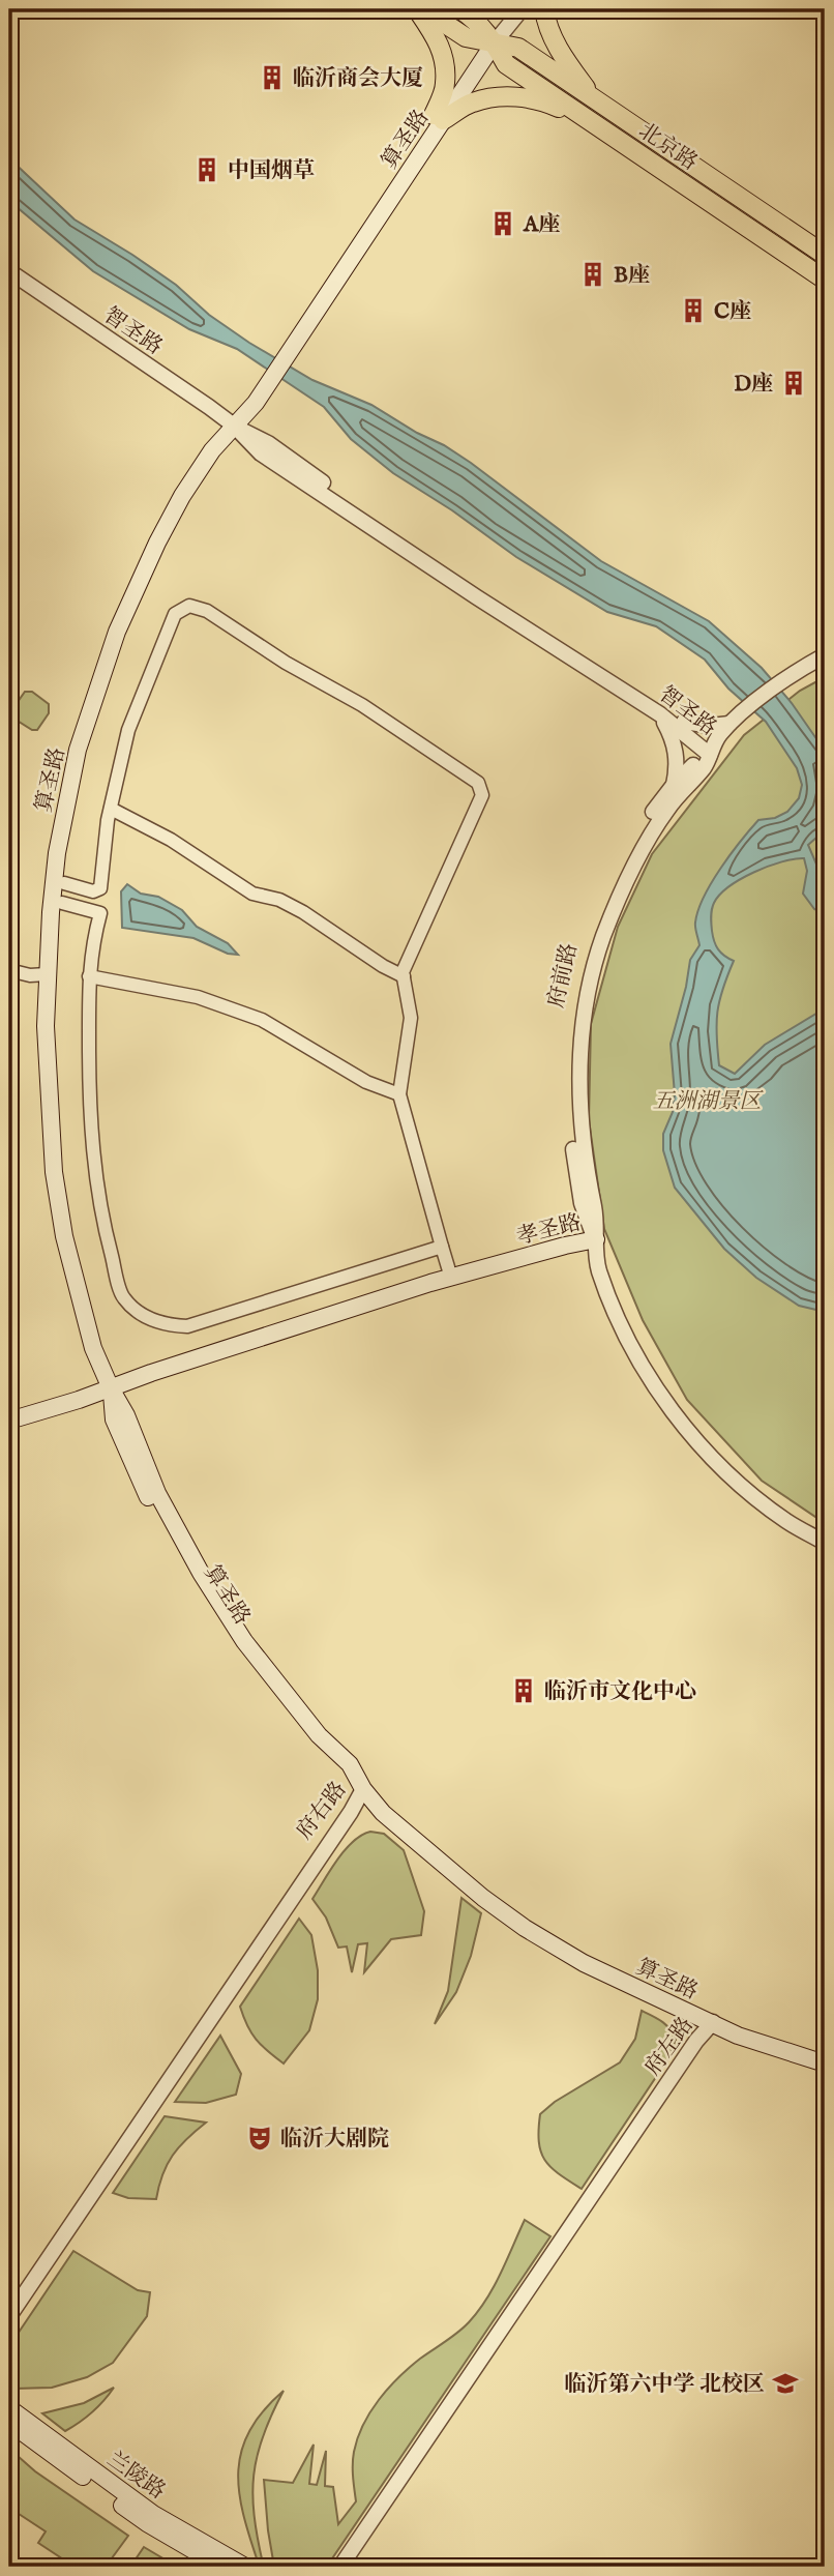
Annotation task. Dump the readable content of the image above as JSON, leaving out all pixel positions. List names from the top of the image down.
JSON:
{
  "streets": {
    "main road": [
      "算圣路",
      "北京路",
      "孝圣路",
      "兰陵路"
    ],
    "street": [
      "智圣路",
      "府前路",
      "府右路",
      "府左路"
    ]
  },
  "crossings": [
    ["算圣路", "北京路"],
    ["算圣路", "智圣路"],
    ["算圣路", "孝圣路"],
    ["算圣路", "府右路"],
    ["算圣路", "府左路"],
    ["智圣路", "府前路"],
    ["府前路", "孝圣路"]
  ],
  "parks": ["五洲湖景区"],
  "places": {
    "building": [
      "临沂商会大厦",
      "中国烟草",
      "A座",
      "B座",
      "C座",
      "D座",
      "临沂市文化中心"
    ],
    "theatre": ["临沂大剧院"],
    "school or university": ["临沂第六中学 北校区"]
  }
}
